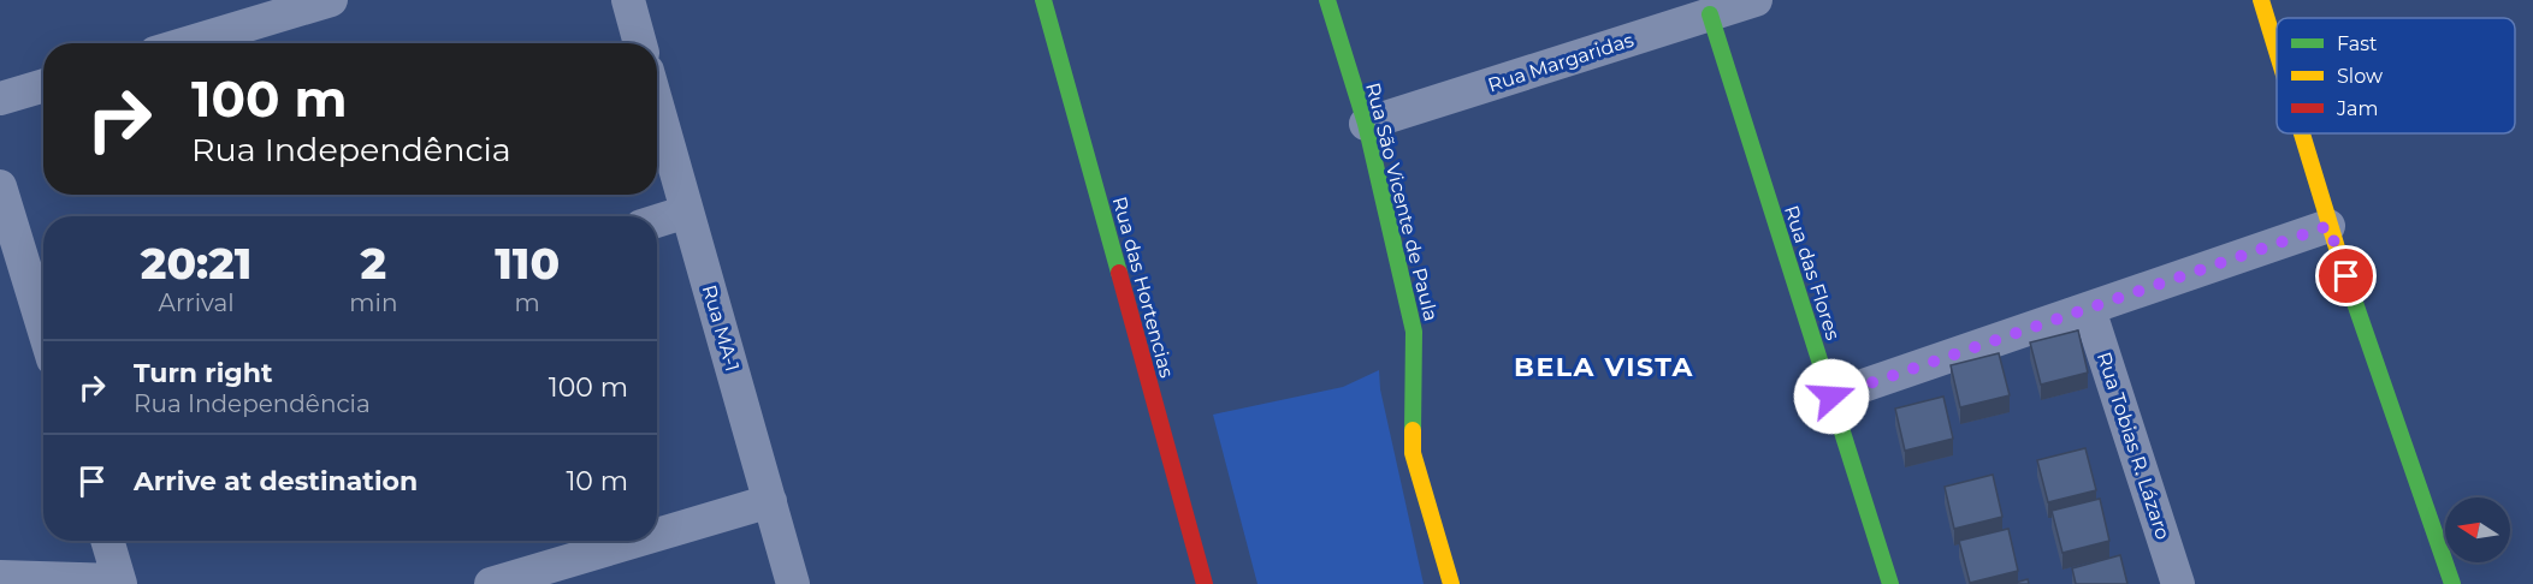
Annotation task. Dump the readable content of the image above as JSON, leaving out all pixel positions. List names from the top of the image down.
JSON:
{
  "streets": {
    "street": [
      "Rua Margaridas",
      "Rua São Vicente de Paula",
      "Rua das Flores",
      "Rua das Hortencias",
      "Rua MA-1",
      "Rua Tobias R. Lázaro"
    ]
  },
  "crossings": [
    ["Rua Margaridas", "Rua São Vicente de Paula"],
    ["Rua Margaridas", "Rua das Flores"]
  ],
  "districts": ["BELA VISTA"],
  "legend": ["Fast", "Slow", "Jam"],
  "north": "left",
  "page": {
    "turn": ["100 m", "Rua Independência"],
    "eta": [
      "20:21",
      "Arrival",
      "2",
      "min",
      "110",
      "m"
    ],
    "list": [
      {
        "name": "Turn right",
        "note": "Rua Independência",
        "value": "100 m"
      },
      {
        "name": "Arrive at destination",
        "value": "10 m"
      }
    ]
  }
}
